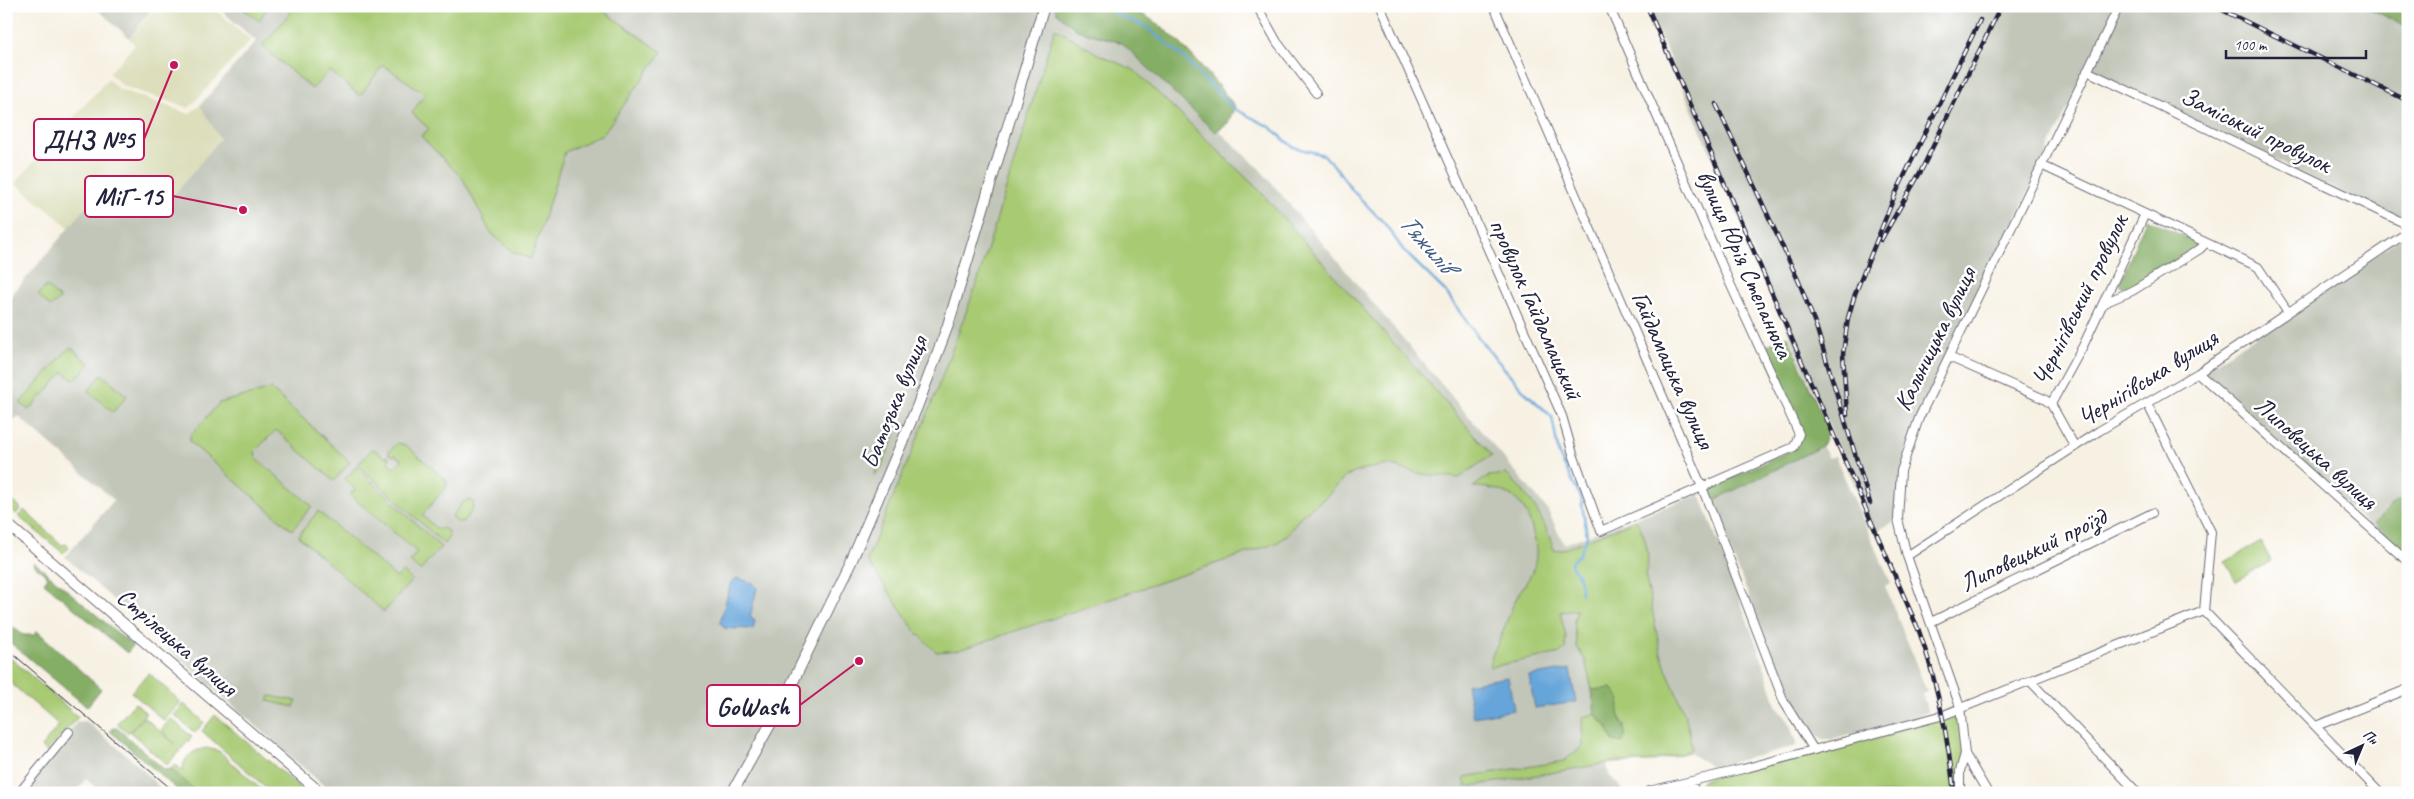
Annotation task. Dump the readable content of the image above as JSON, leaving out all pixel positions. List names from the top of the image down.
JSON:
{
  "streets": {
    "street": [
      "Заміський провулок",
      "вулиця Юрія Степанюка",
      "Чернігівський провулок",
      "провулок Гайдамацький",
      "Кальницька вулиця",
      "Гайдамацька вулиця",
      "Чернігівська вулиця",
      "Батозька вулиця",
      "Липовецька вулиця",
      "Липовецький проїзд",
      "Стрілецька вулиця"
    ]
  },
  "crossings": [
    ["Заміський провулок", "Кальницька вулиця"],
    ["вулиця Юрія Степанюка", "провулок Гайдамацький"],
    ["вулиця Юрія Степанюка", "Гайдамацька вулиця"],
    ["Чернігівський провулок", "Кальницька вулиця"],
    ["Чернігівський провулок", "Чернігівська вулиця"],
    ["провулок Гайдамацький", "Гайдамацька вулиця"],
    ["Кальницька вулиця", "Чернігівська вулиця"],
    ["Кальницька вулиця", "Липовецький проїзд"],
    ["Чернігівська вулиця", "Липовецька вулиця"]
  ],
  "water": ["Тяжилів"],
  "places": ["ДНЗ №5", "МіГ-15", "GoWash"],
  "scale_bar": "100 m",
  "north": "top right"
}
